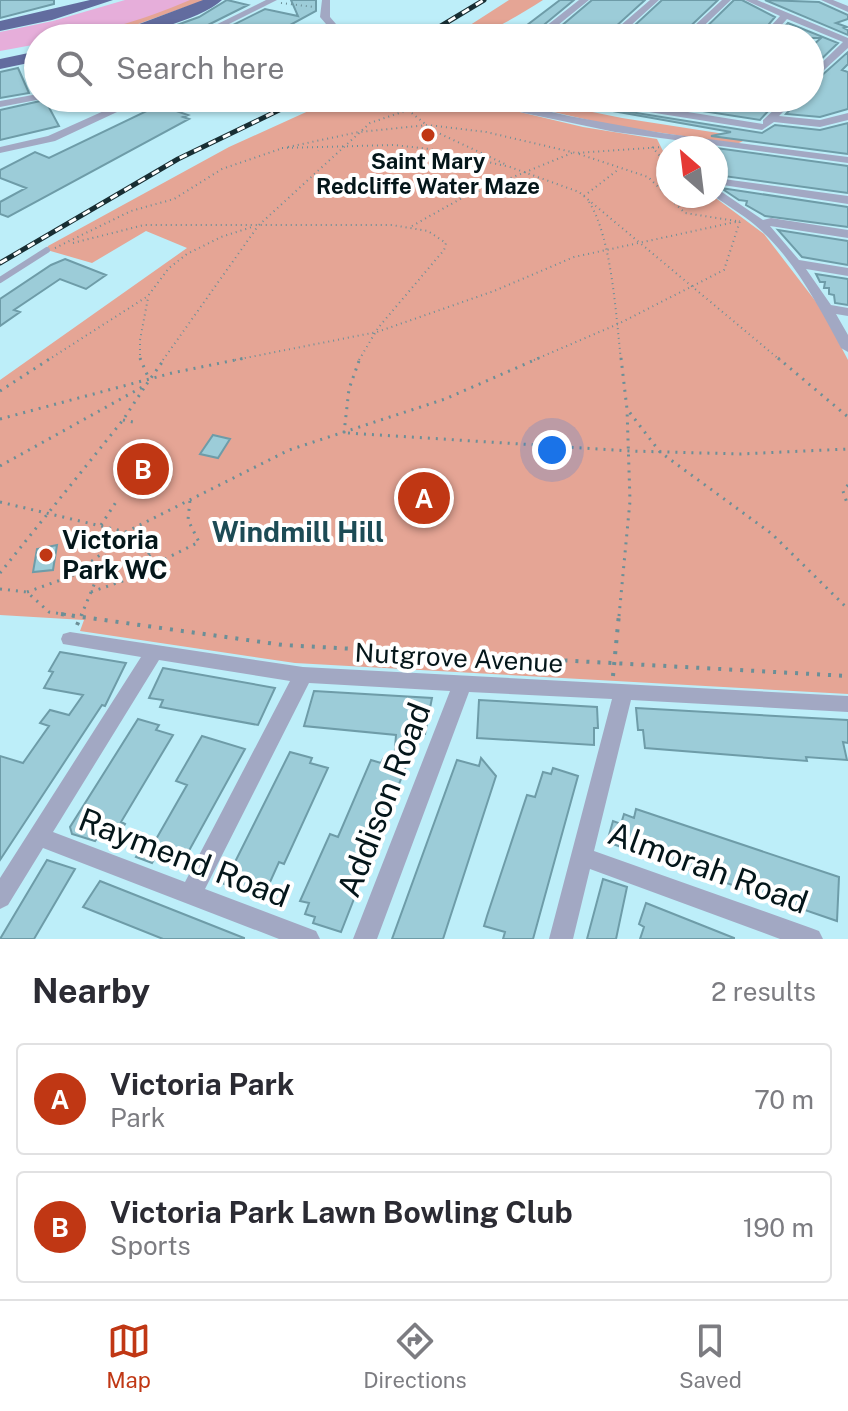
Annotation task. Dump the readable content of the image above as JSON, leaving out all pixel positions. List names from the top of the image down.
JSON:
{
  "streets": {
    "street": [
      "Nutgrove Avenue",
      "Addison Road",
      "Raymend Road",
      "Almorah Road"
    ]
  },
  "crossings": [
    ["Nutgrove Avenue", "Addison Road"]
  ],
  "districts": ["Windmill Hill"],
  "places": ["Saint Mary Redcliffe Water Maze", "Victoria Park WC"],
  "north": "top left",
  "page": {
    "search": "Search here",
    "pins": ["B", "A"],
    "heading": ["Nearby", "2 results"],
    "list": [
      {
        "mark": "A",
        "name": "Victoria Park",
        "note": "Park",
        "value": "70 m"
      },
      {
        "mark": "B",
        "name": "Victoria Park Lawn Bowling Club",
        "note": "Sports",
        "value": "190 m"
      }
    ],
    "nav": ["Map", "Directions", "Saved"]
  }
}
